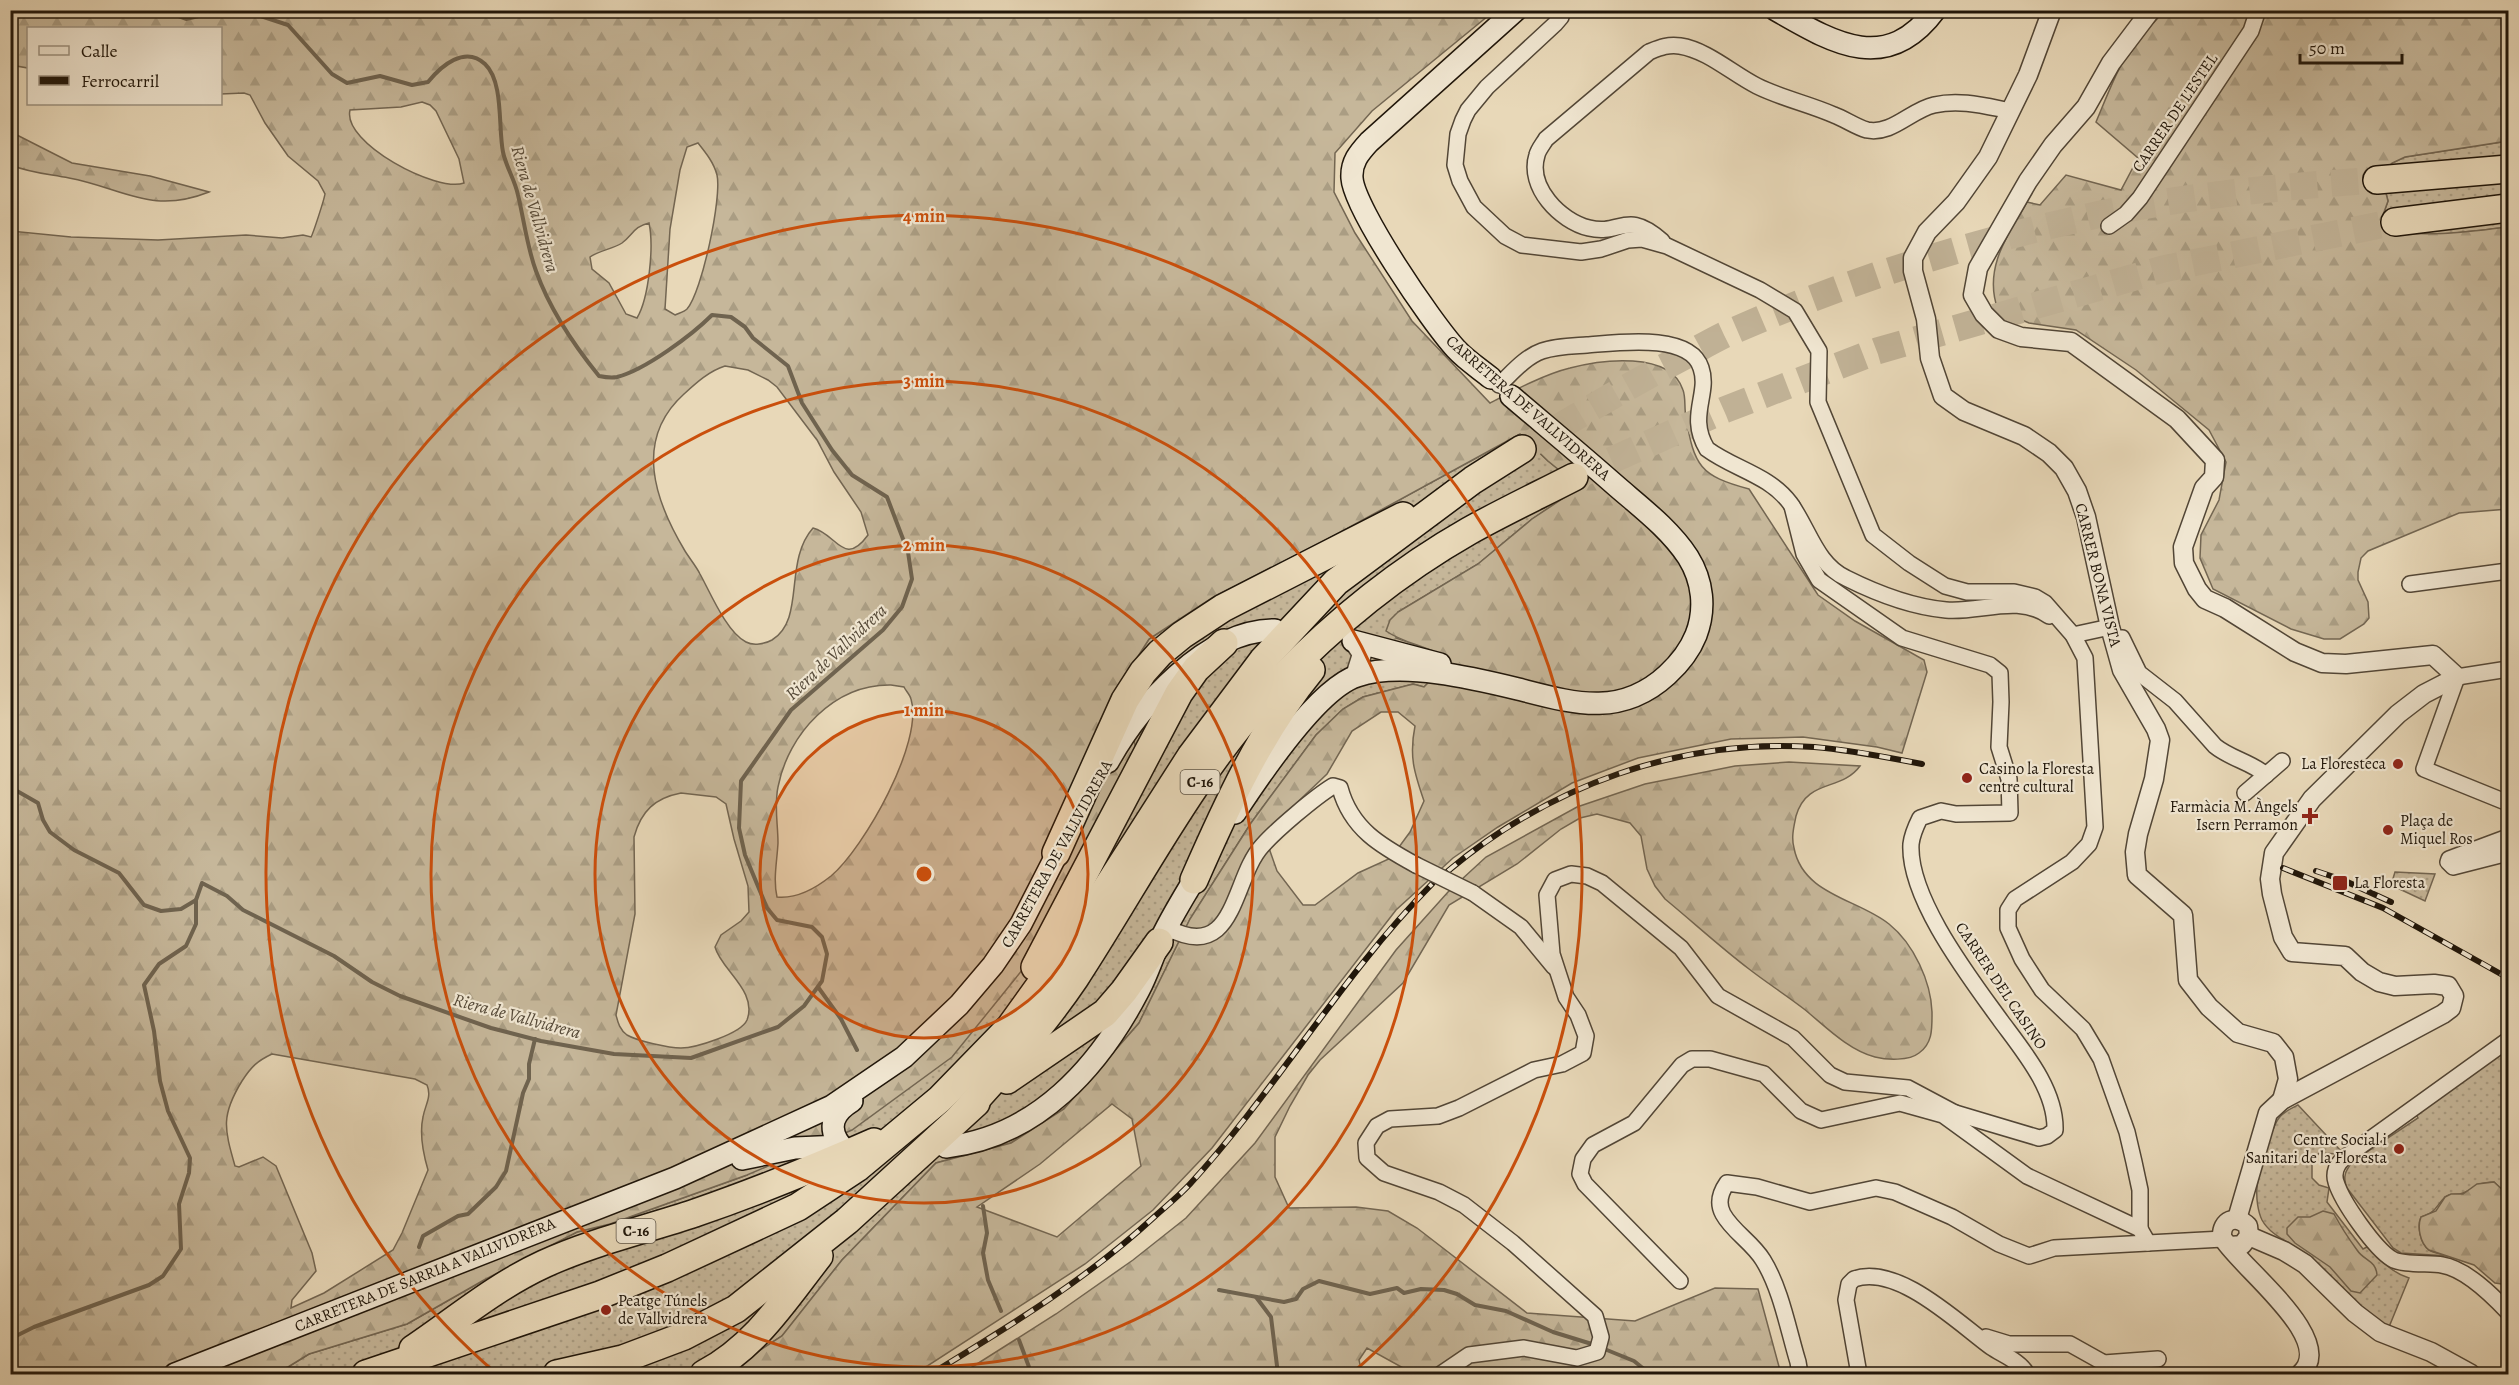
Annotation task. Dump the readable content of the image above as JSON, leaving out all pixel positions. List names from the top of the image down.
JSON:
{
  "streets": {
    "highway": ["C-16"],
    "main road": ["CARRETERA DE VALLVIDRERA", "CARRETERA DE SARRIA A VALLVIDRERA"],
    "street": ["CARRER DE L'ESTEL", "CARRER BONA VISTA", "CARRER DEL CASINO"]
  },
  "crossings": [
    ["CARRETERA DE VALLVIDRERA", "CARRETERA DE SARRIA A VALLVIDRERA"]
  ],
  "water": ["Riera de Vallvidrera"],
  "places": {
    "other": [
      "La Floresteca",
      "Casino la Floresta centre cultural",
      "Plaça de Miquel Ros",
      "Centre Social i Sanitari de la Floresta",
      "Peatge Túnels de Vallvidrera"
    ],
    "health": ["Farmàcia M. Àngels Isern Perramon"],
    "transit": ["La Floresta"]
  },
  "legend": ["Calle", "Ferrocarril"],
  "scale_bar": "50 m",
  "rings": [
    "4 min",
    "3 min",
    "2 min",
    "1 min"
  ]
}
